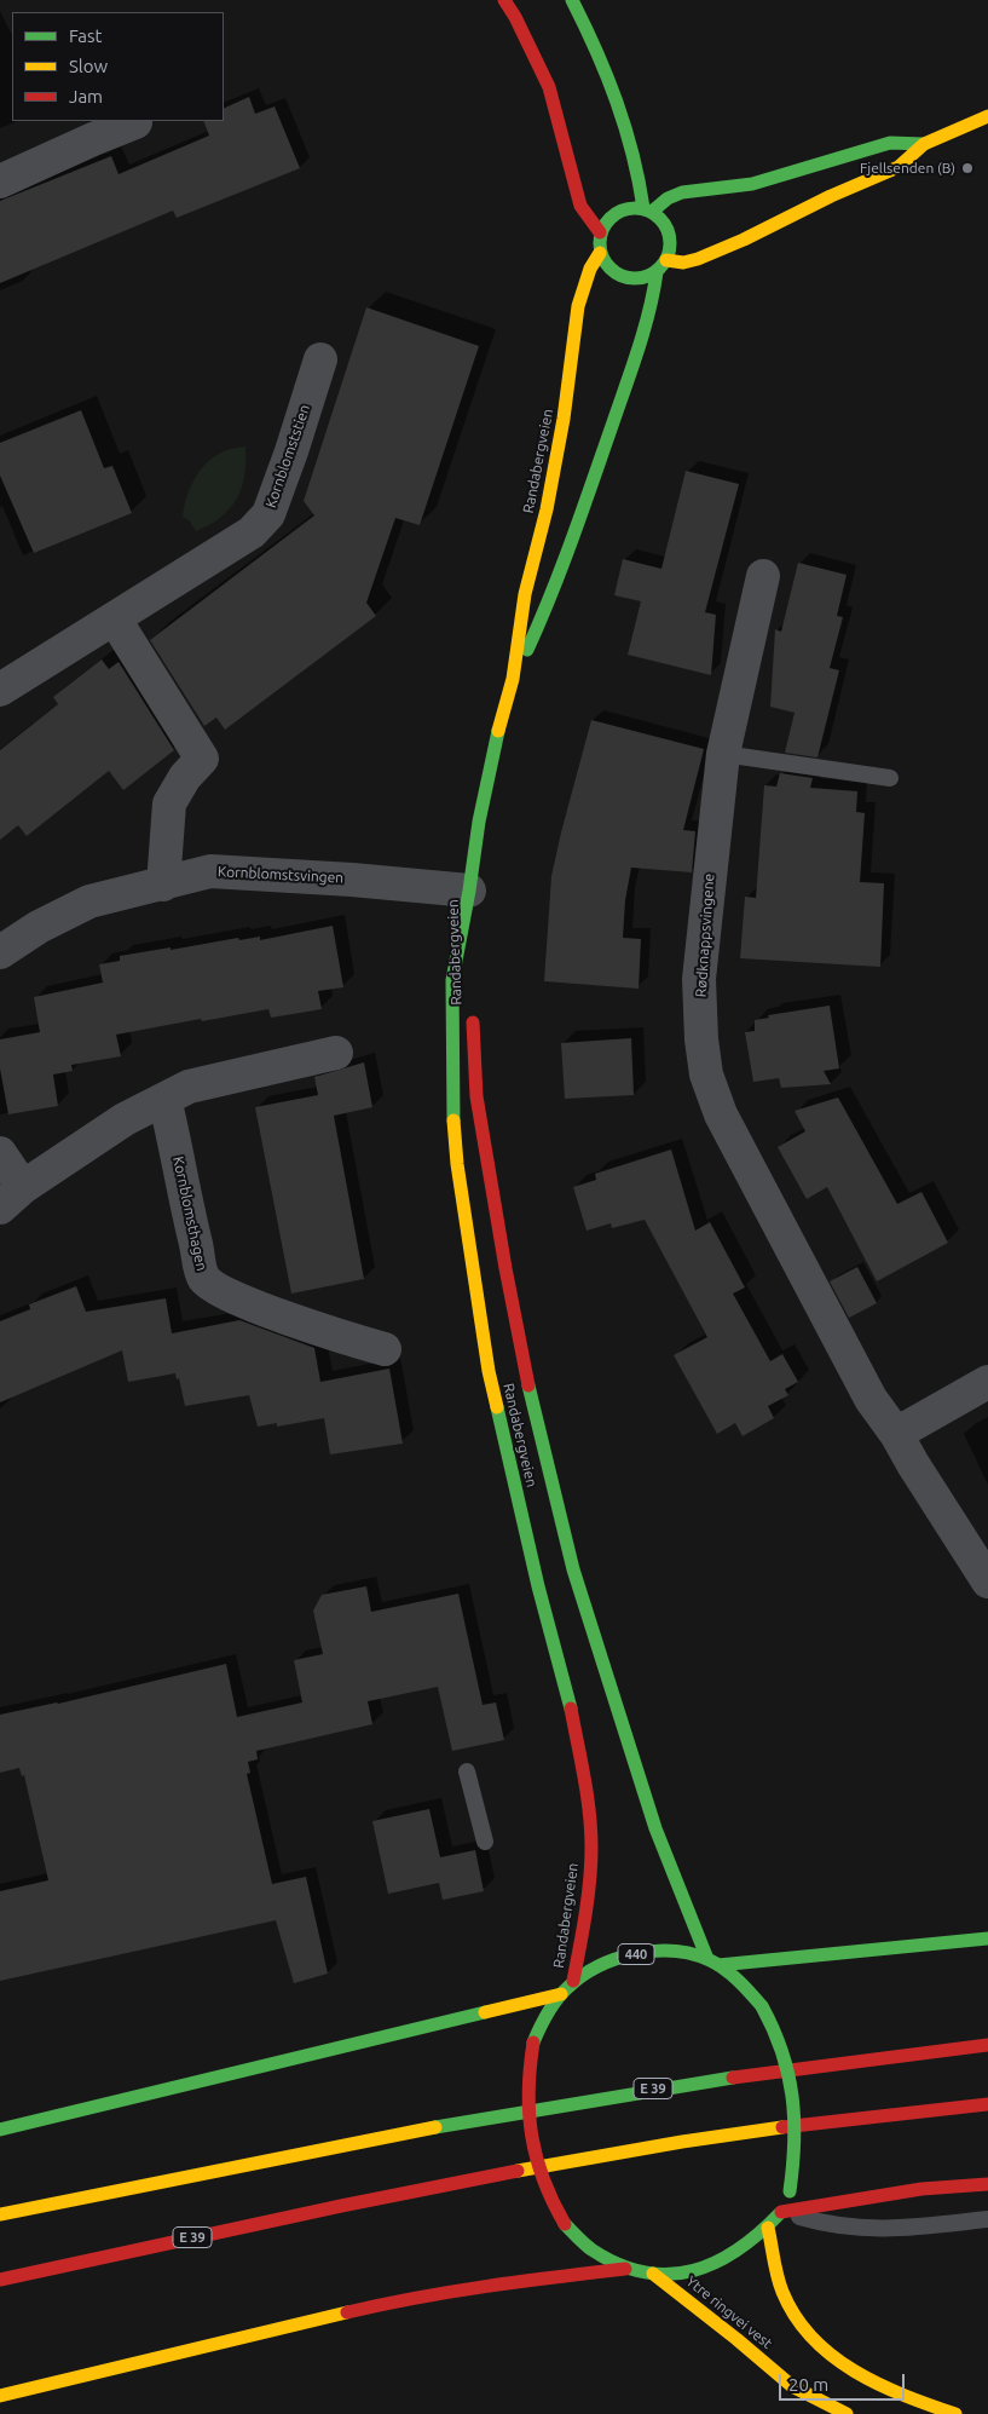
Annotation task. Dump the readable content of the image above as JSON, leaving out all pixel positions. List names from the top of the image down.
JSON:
{
  "streets": {
    "main road": [
      "Randabergveien",
      "440",
      "E 39",
      "Ytre ringvei vest"
    ],
    "street": [
      "Kornblomststien",
      "Kornblomstsvingen",
      "Rødknappsvingene",
      "Kornblomsthagen"
    ]
  },
  "crossings": [
    ["Randabergveien", "Kornblomstsvingen"],
    ["Randabergveien", "440"],
    ["440", "Ytre ringvei vest"]
  ],
  "places": ["Fjellsenden (B)"],
  "legend": ["Fast", "Slow", "Jam"],
  "scale_bar": "20 m"
}
